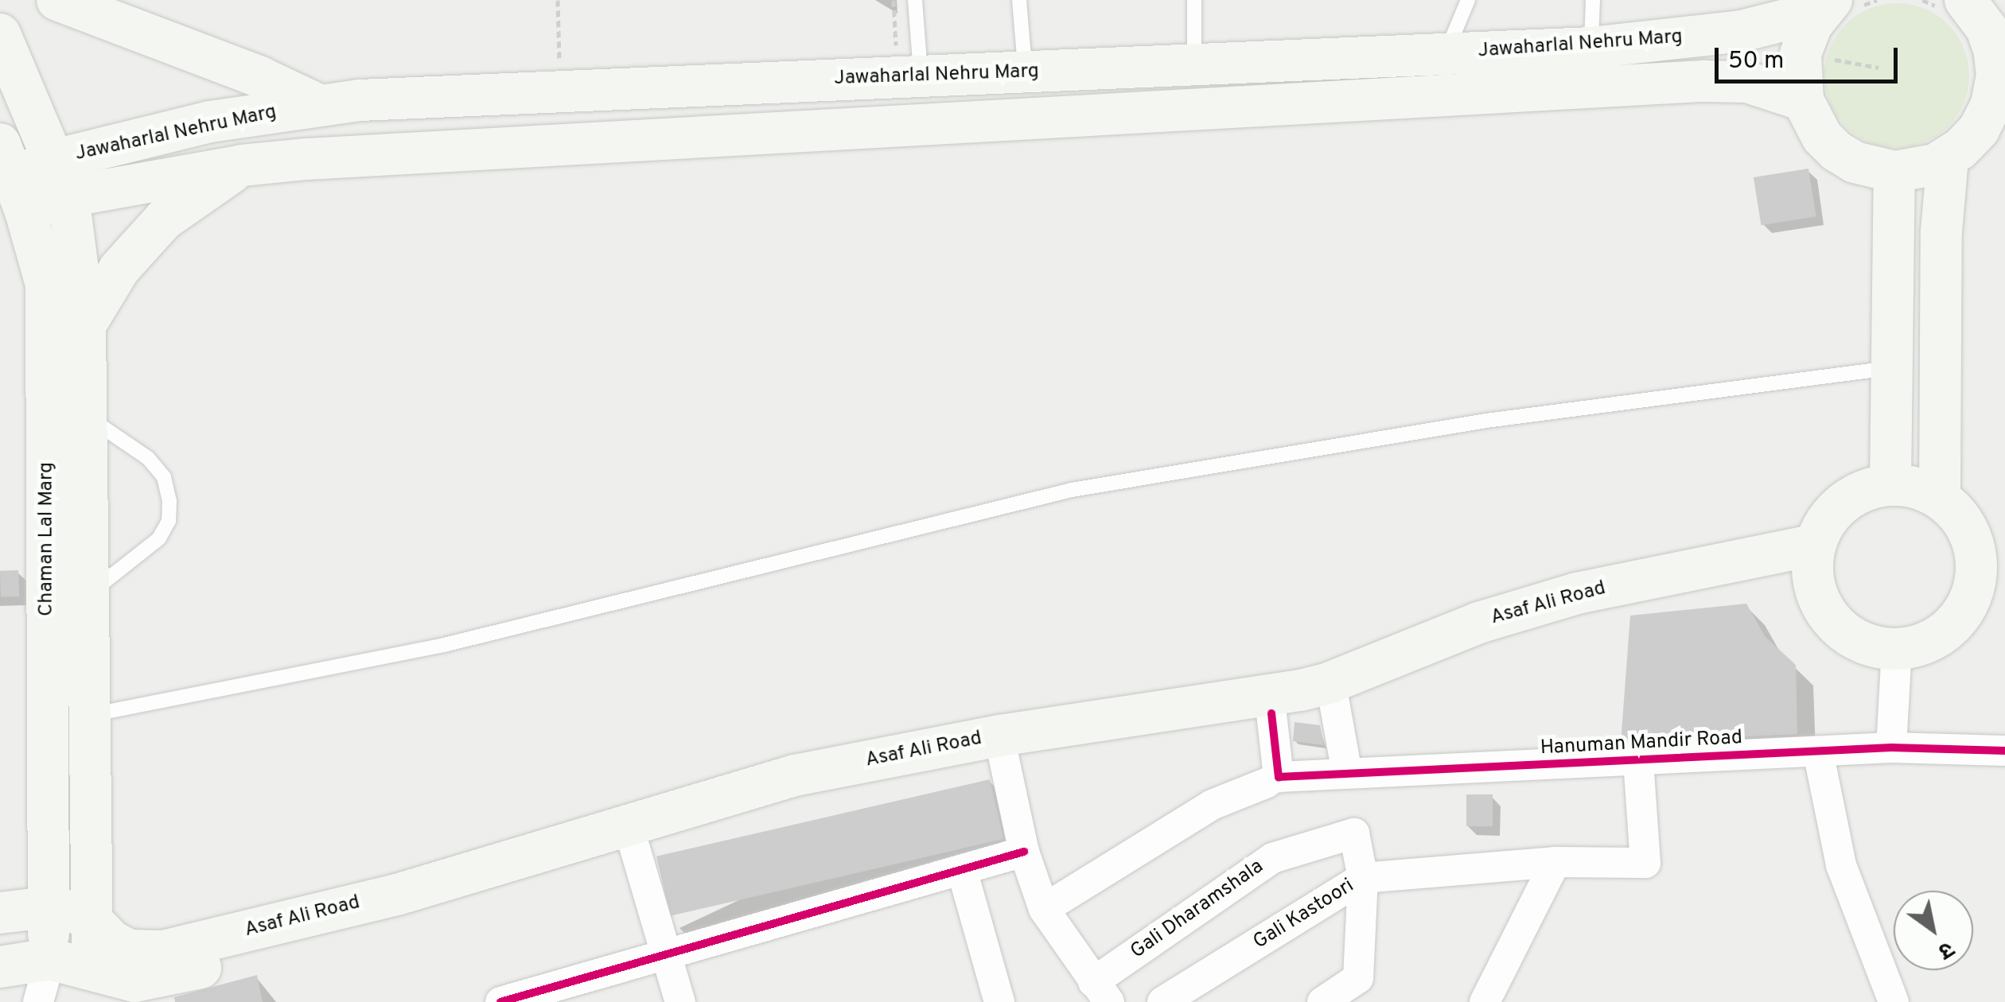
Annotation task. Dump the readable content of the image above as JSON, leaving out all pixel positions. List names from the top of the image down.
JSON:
{
  "streets": {
    "main road": ["Jawaharlal Nehru Marg", "Chaman Lal Marg", "Asaf Ali Road"],
    "street": ["Hanuman Mandir Road", "Gali Dharamshala", "Gali Kastoori"]
  },
  "crossings": [
    ["Jawaharlal Nehru Marg", "Chaman Lal Marg"],
    ["Hanuman Mandir Road", "Gali Kastoori"],
    ["Gali Dharamshala", "Gali Kastoori"]
  ],
  "scale_bar": "50 m",
  "north": "bottom right"
}
